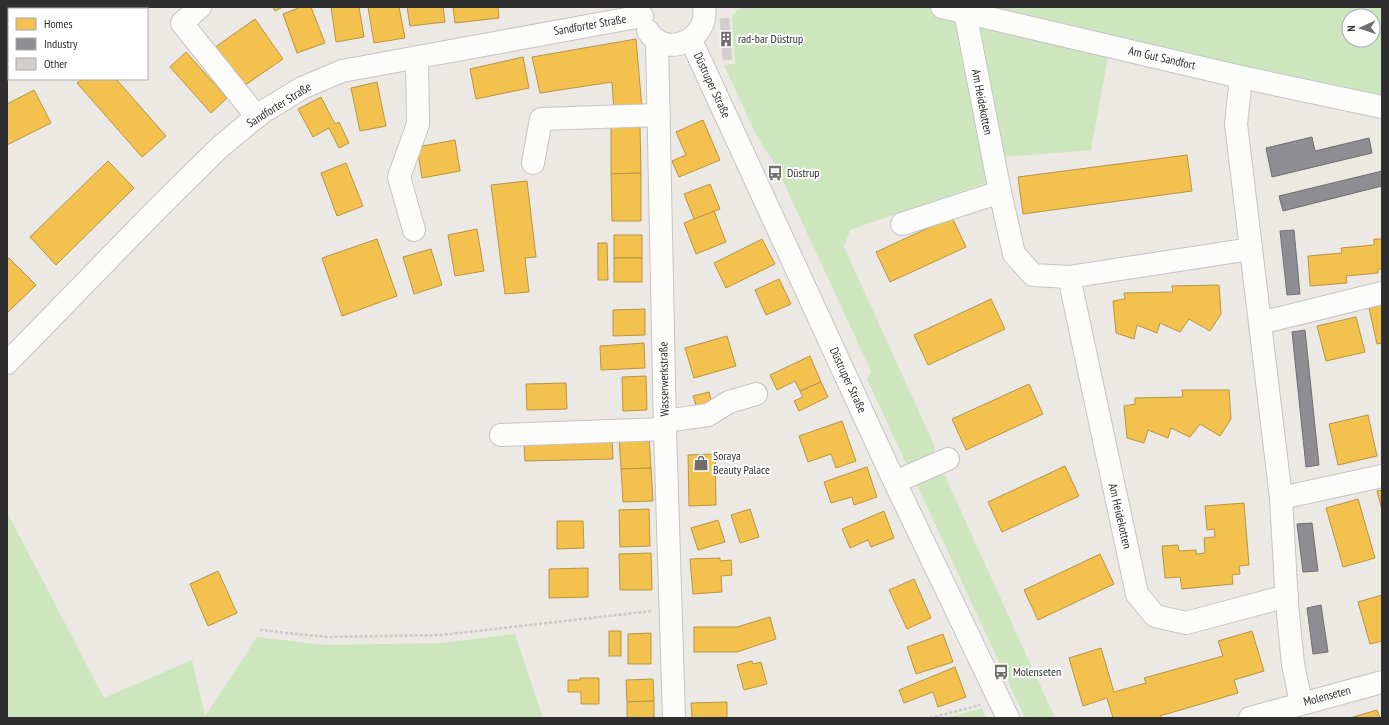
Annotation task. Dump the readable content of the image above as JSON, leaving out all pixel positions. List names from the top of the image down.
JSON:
{
  "streets": {
    "street": [
      "Sandforter Straße",
      "Am Gut Sandfort",
      "Düstruper Straße",
      "Am Heidekotten",
      "Wasserwerkstraße",
      "Molenseten"
    ]
  },
  "crossings": [
    ["Am Gut Sandfort", "Am Heidekotten"]
  ],
  "places": {
    "building": ["rad-bar Düstrup"],
    "bus stop": ["Düstrup", "Molenseten"],
    "shop": ["Soraya Beauty Palace"]
  },
  "legend": ["Homes", "Industry", "Other"],
  "north": "left"
}
